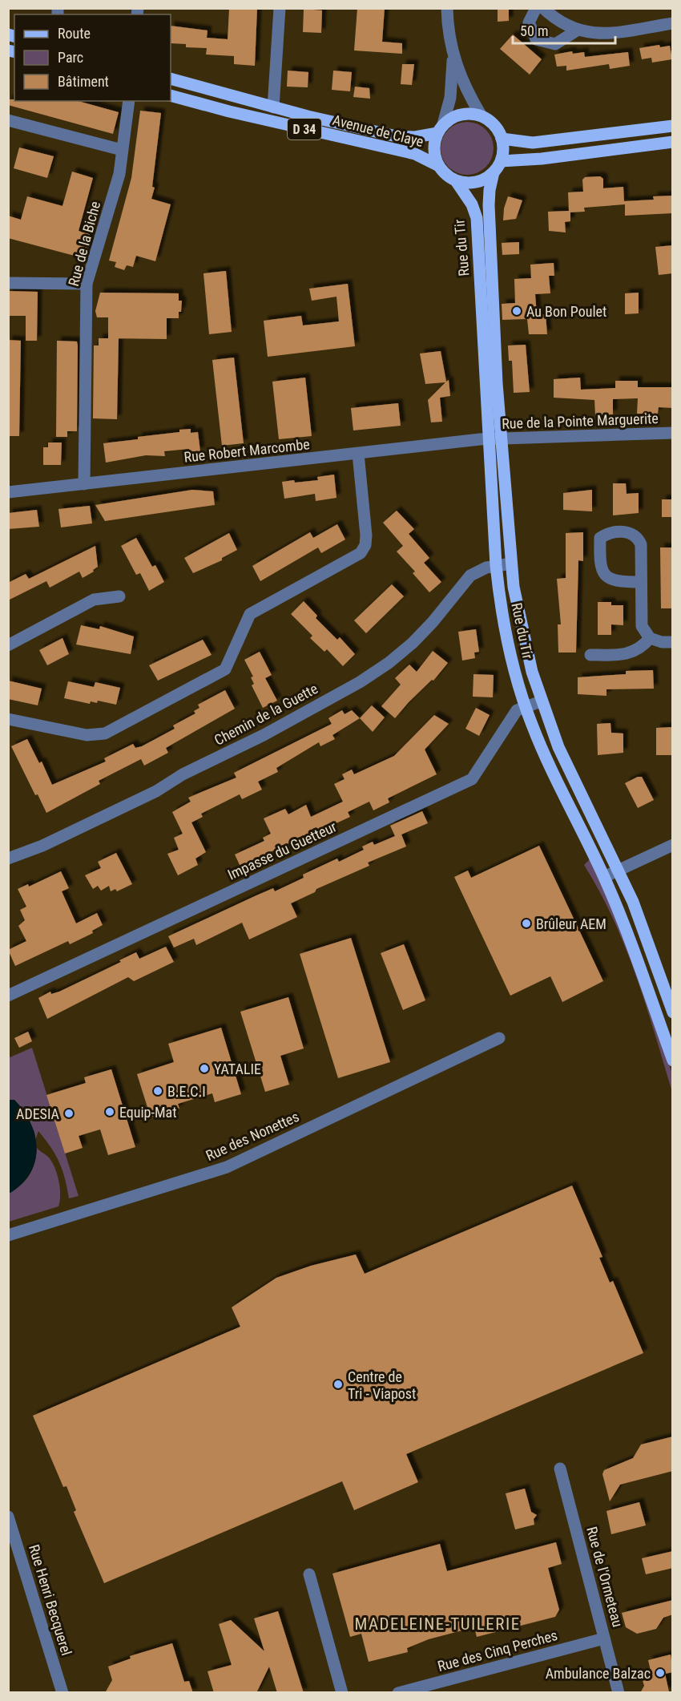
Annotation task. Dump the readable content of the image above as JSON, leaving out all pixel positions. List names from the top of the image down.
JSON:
{
  "streets": {
    "main road": ["D 34", "Avenue de Claye", "Rue du Tir"],
    "street": [
      "Rue de la Biche",
      "Rue de la Pointe Marguerite",
      "Rue Robert Marcombe",
      "Chemin de la Guette",
      "Impasse du Guetteur",
      "Rue des Nonettes",
      "Rue de l'Ormeteau",
      "Rue Henri Becquerel",
      "Rue des Cinq Perches"
    ]
  },
  "crossings": [
    ["Avenue de Claye", "Rue du Tir"],
    ["Rue de la Biche", "Rue Robert Marcombe"],
    ["Rue du Tir", "Rue de la Pointe Marguerite"],
    ["Rue du Tir", "Rue Robert Marcombe"],
    ["Rue du Tir", "Chemin de la Guette"],
    ["Rue du Tir", "Impasse du Guetteur"],
    ["Rue de la Pointe Marguerite", "Rue Robert Marcombe"],
    ["Rue de l'Ormeteau", "Rue des Cinq Perches"]
  ],
  "districts": ["MADELEINE-TUILERIE"],
  "places": [
    "Au Bon Poulet",
    "Brûleur AEM",
    "YATALIE",
    "B.E.C.I",
    "Equip-Mat",
    "ADESIA",
    "Centre de Tri - Viapost",
    "Ambulance Balzac"
  ],
  "legend": ["Route", "Parc", "Bâtiment"],
  "scale_bar": "50 m"
}
